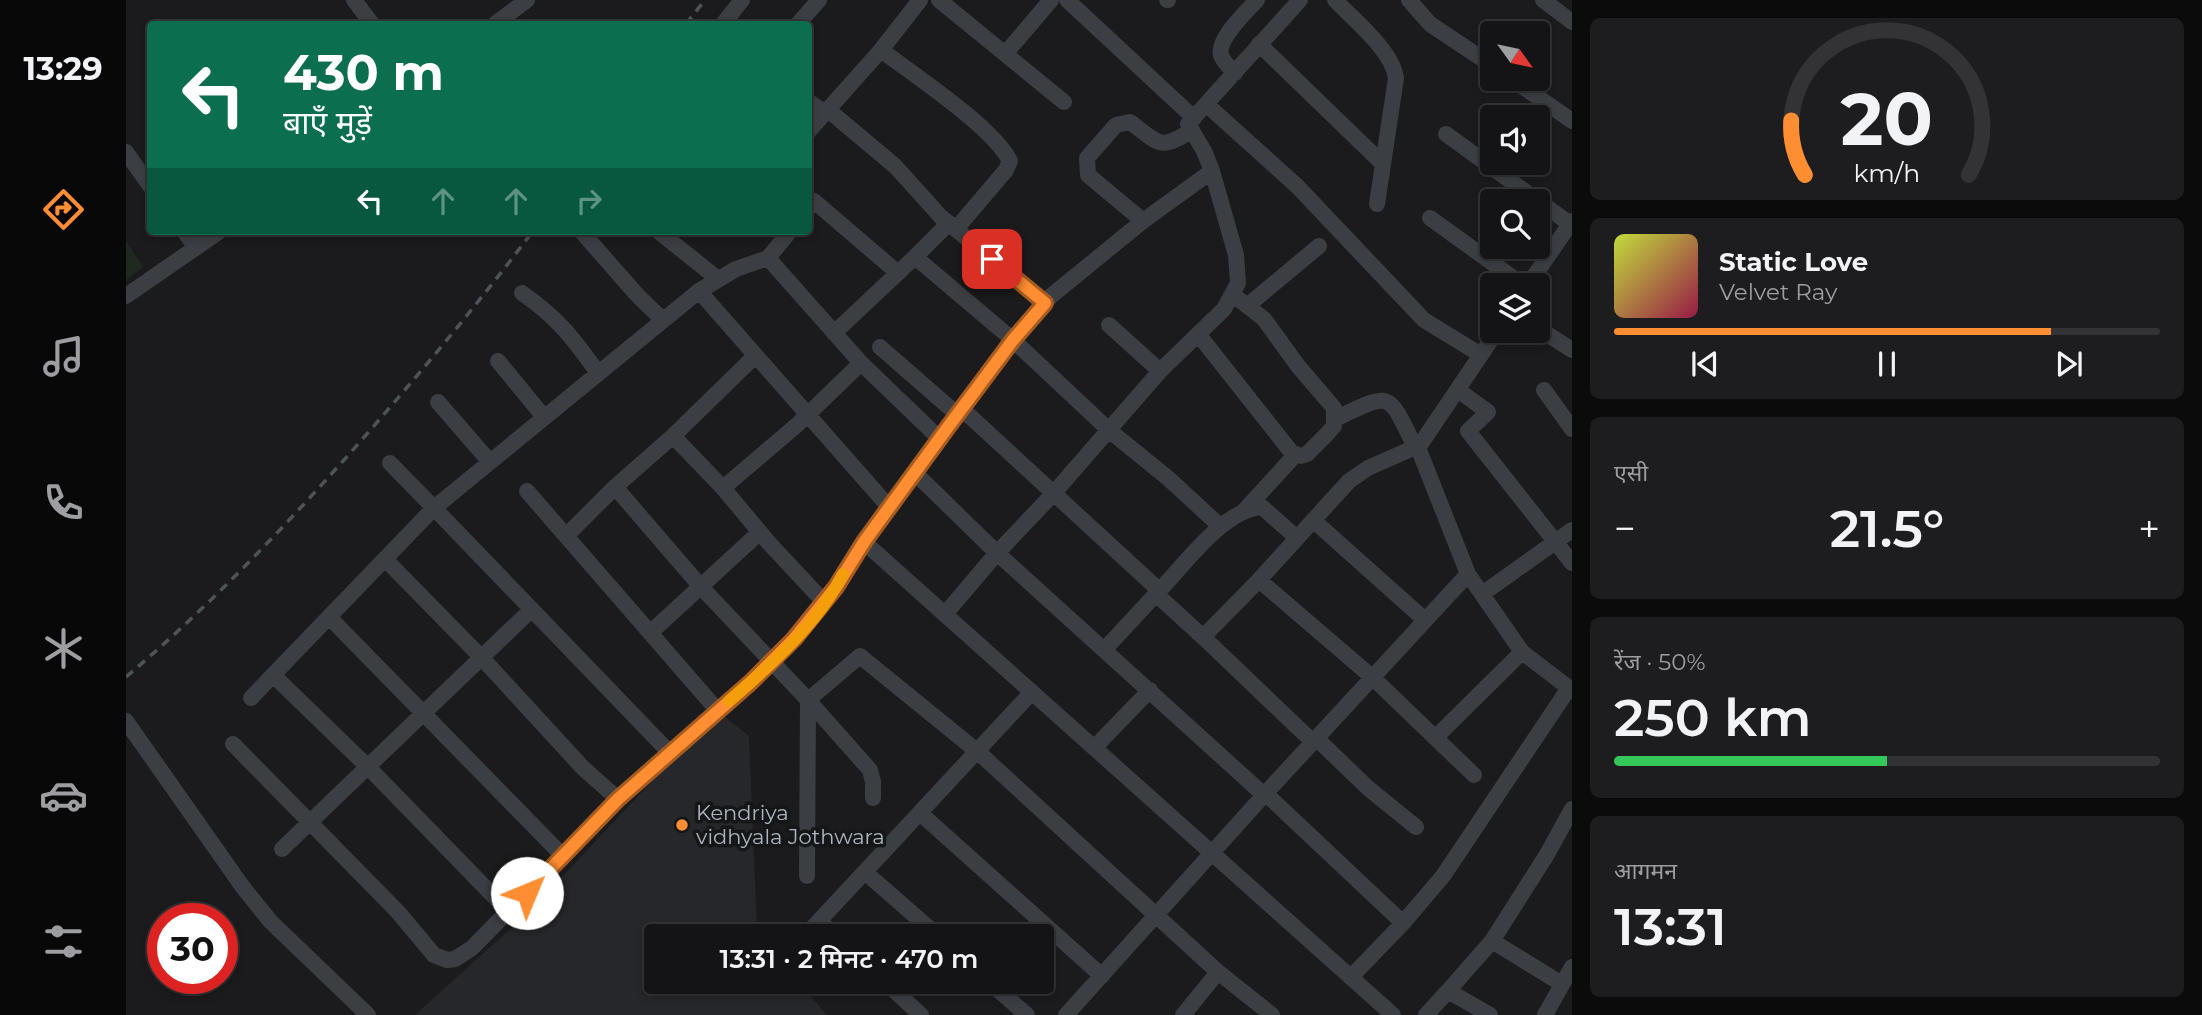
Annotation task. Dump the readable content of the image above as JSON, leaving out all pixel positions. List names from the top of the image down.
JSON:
{
  "places": ["Kendriya vidhyala Jothwara"],
  "north": "bottom right",
  "page": {
    "tabs": "13:29",
    "turn": ["430 m", "बाएँ मुड़ें"],
    "song": ["Static Love", "Velvet Ray"],
    "tile": [
      "एसी",
      ["रेंज · 50%", "250 km"],
      ["आगमन", "13:31"]
    ],
    "heat": ["−", "21.5°", "+"],
    "limit": "30",
    "trip": "13:31 · 2 मिनट · 470 m",
    "gauge": ["20", "km/h"]
  }
}
